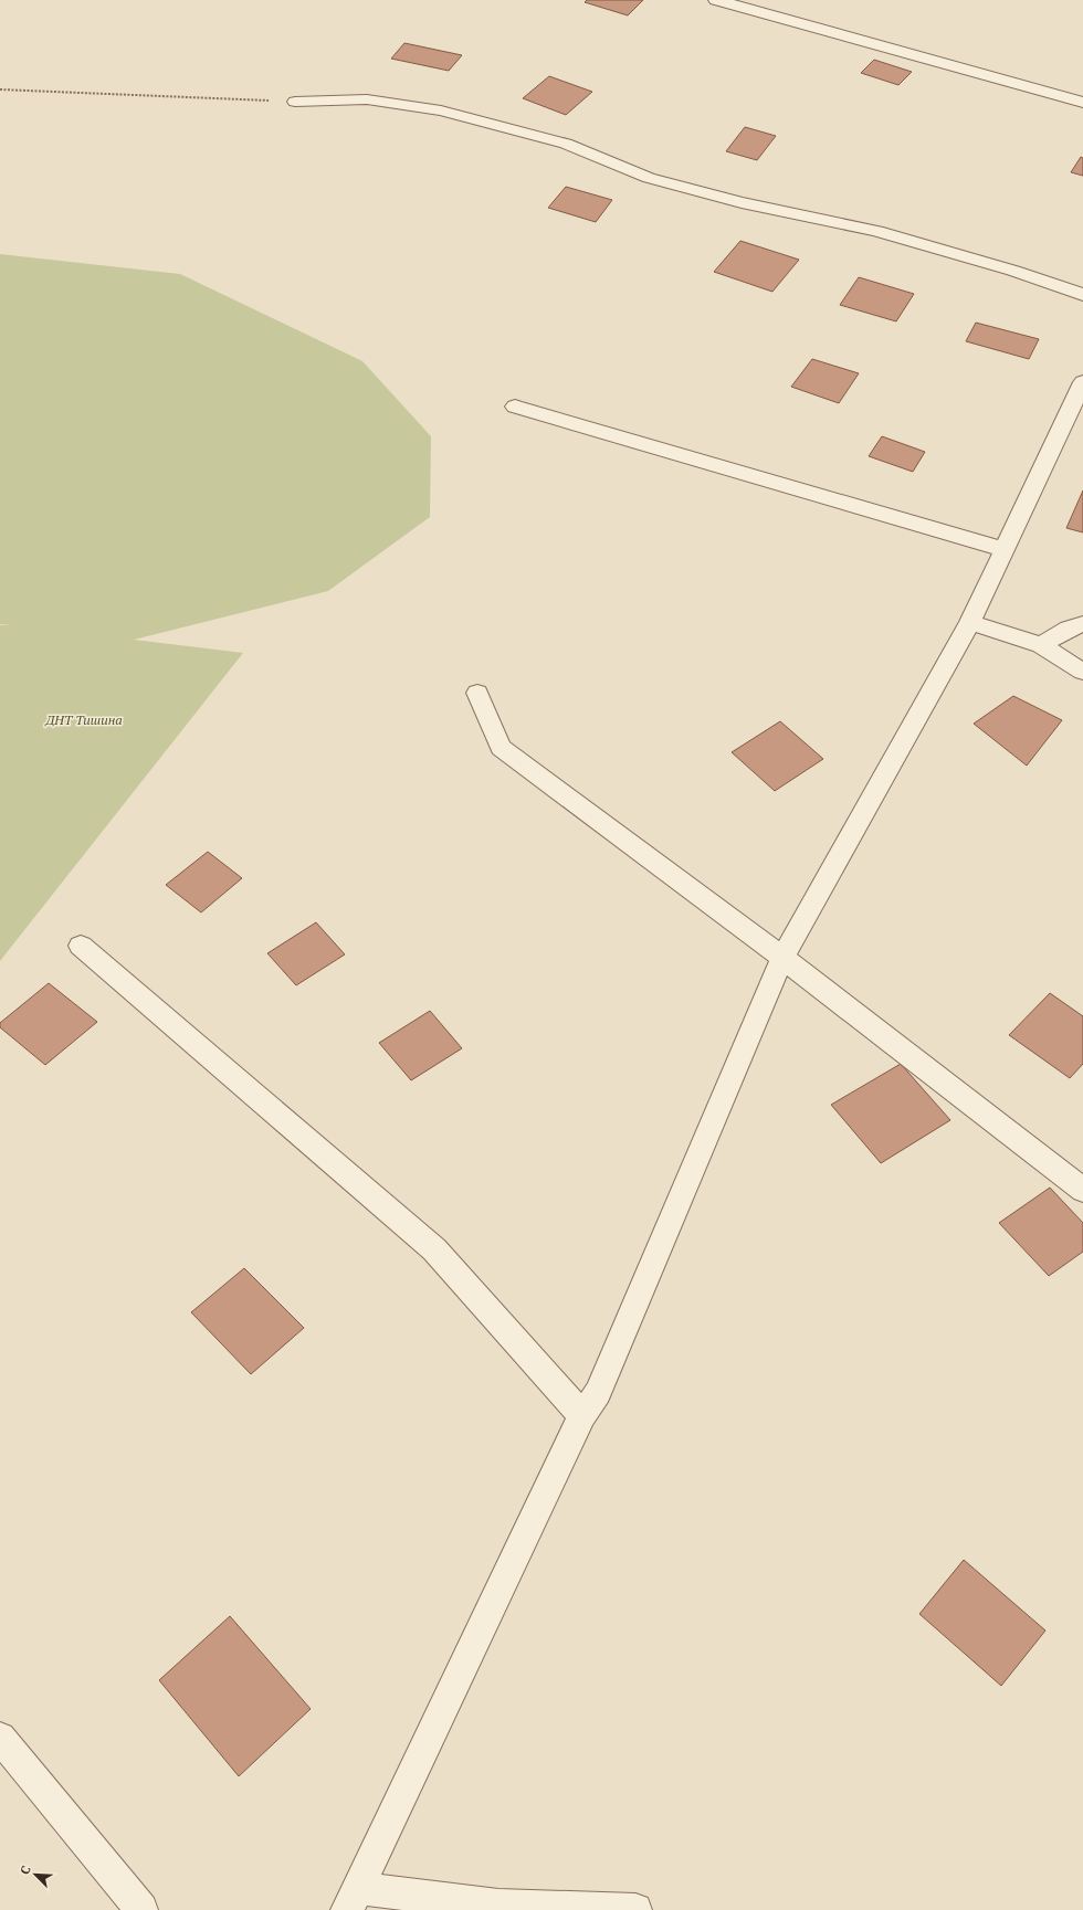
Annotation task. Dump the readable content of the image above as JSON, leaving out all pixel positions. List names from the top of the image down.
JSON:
{
  "parks": ["ДНТ Тишина"],
  "north": "top left"
}
